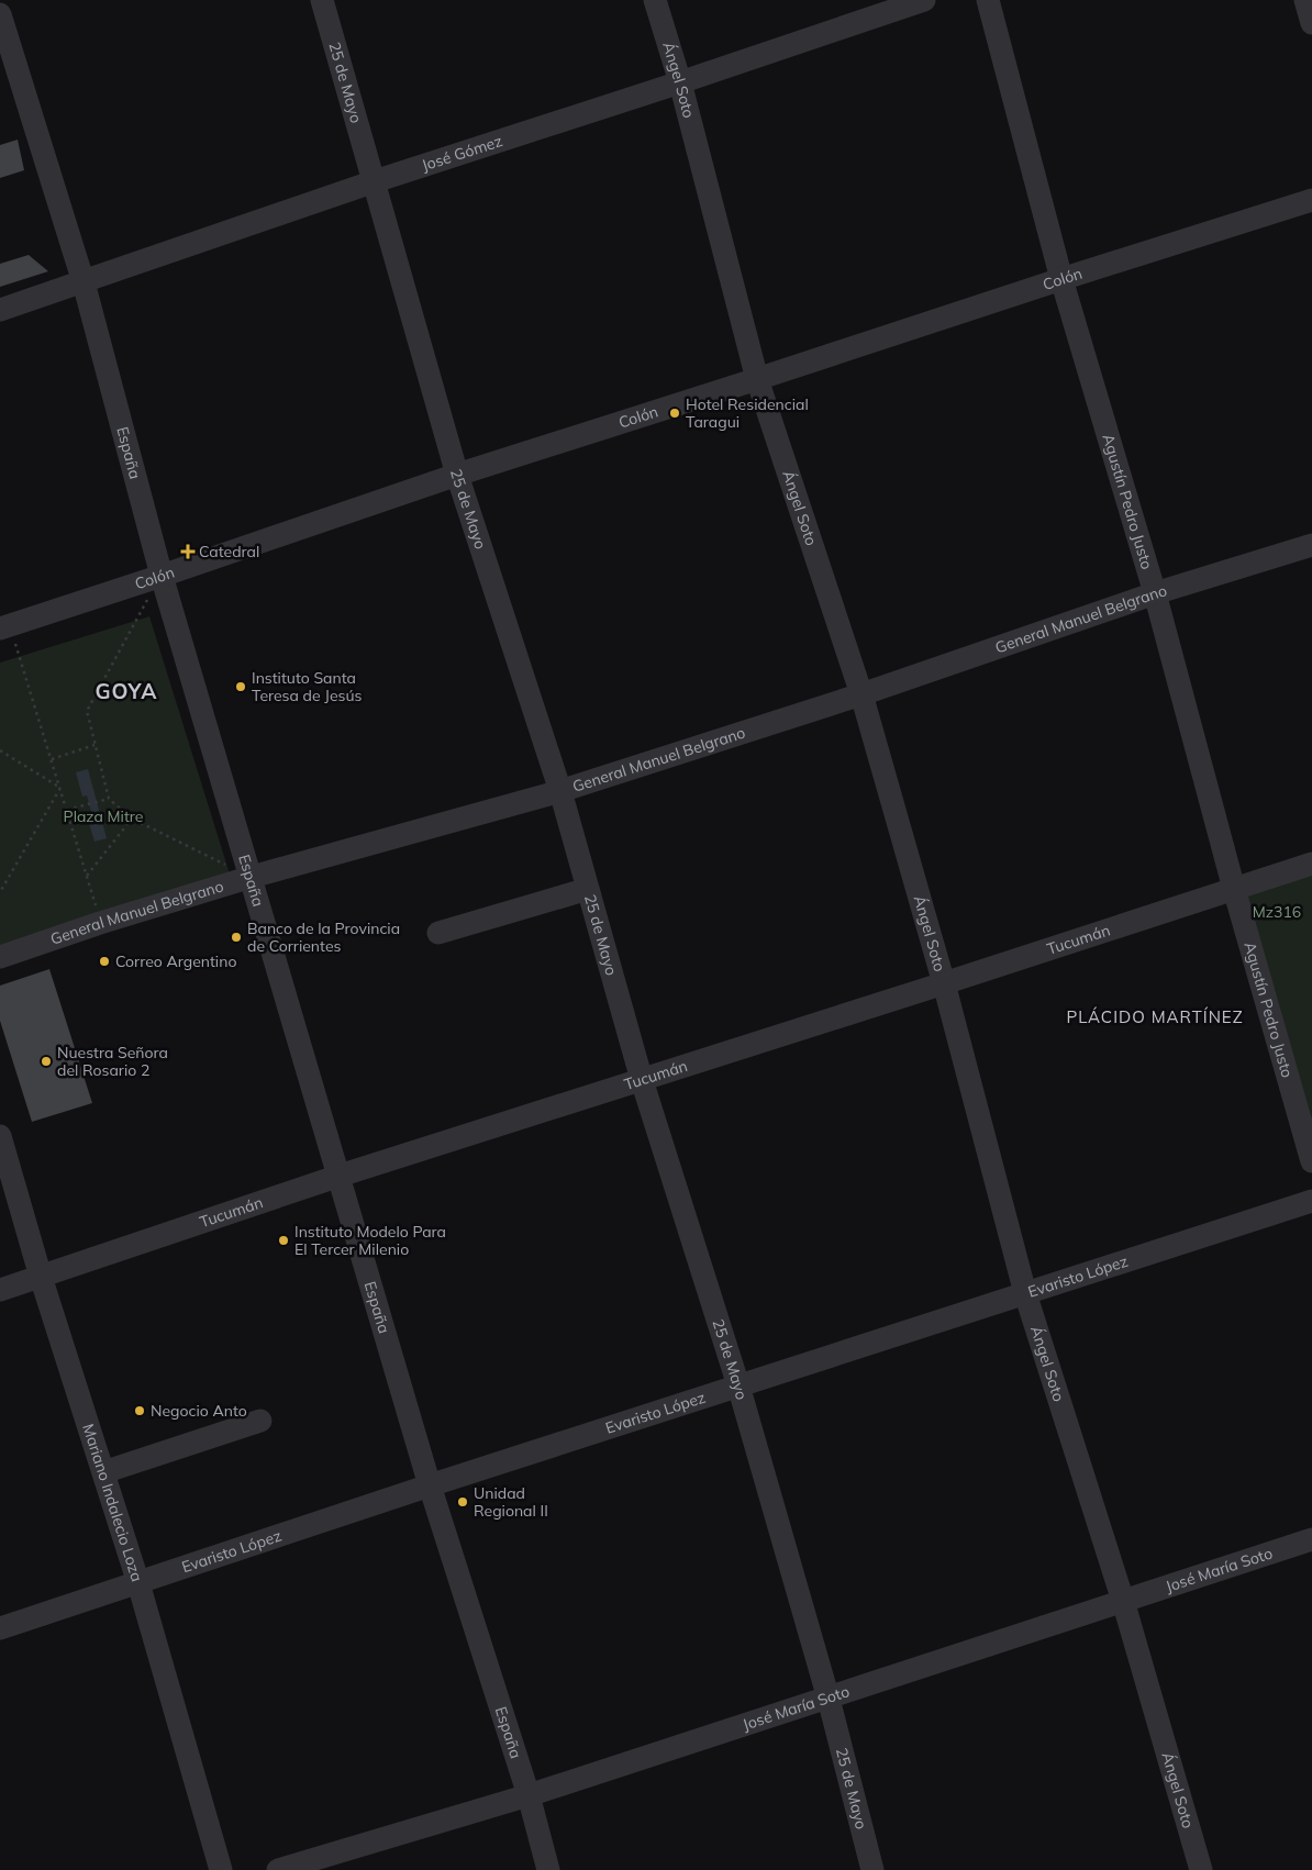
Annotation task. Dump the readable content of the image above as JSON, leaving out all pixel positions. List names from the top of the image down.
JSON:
{
  "streets": {
    "street": [
      "25 de Mayo",
      "Ángel Soto",
      "José Gómez",
      "Colón",
      "España",
      "Agustín Pedro Justo",
      "General Manuel Belgrano",
      "Tucumán",
      "Evaristo López",
      "Mariano Indalecio Loza",
      "José María Soto"
    ]
  },
  "crossings": [
    ["25 de Mayo", "José Gómez"],
    ["25 de Mayo", "Colón"],
    ["25 de Mayo", "General Manuel Belgrano"],
    ["25 de Mayo", "Tucumán"],
    ["25 de Mayo", "Evaristo López"],
    ["25 de Mayo", "José María Soto"],
    ["Ángel Soto", "José Gómez"],
    ["Ángel Soto", "Colón"],
    ["Ángel Soto", "General Manuel Belgrano"],
    ["Ángel Soto", "Tucumán"],
    ["Ángel Soto", "Evaristo López"],
    ["Ángel Soto", "José María Soto"],
    ["José Gómez", "España"],
    ["Colón", "España"],
    ["Colón", "Agustín Pedro Justo"],
    ["España", "General Manuel Belgrano"],
    ["España", "Tucumán"],
    ["España", "Evaristo López"],
    ["España", "José María Soto"],
    ["Agustín Pedro Justo", "General Manuel Belgrano"],
    ["Agustín Pedro Justo", "Tucumán"],
    ["Tucumán", "Mariano Indalecio Loza"],
    ["Evaristo López", "Mariano Indalecio Loza"]
  ],
  "districts": ["GOYA", "PLÁCIDO MARTÍNEZ"],
  "parks": ["Plaza Mitre", "Mz316"],
  "places": {
    "other": [
      "Hotel Residencial Taragui",
      "Instituto Santa Teresa de Jesús",
      "Banco de la Provincia de Corrientes",
      "Correo Argentino",
      "Nuestra Señora del Rosario 2",
      "Instituto Modelo Para El Tercer Milenio",
      "Negocio Anto",
      "Unidad Regional II"
    ],
    "health": ["Catedral"]
  }
}
